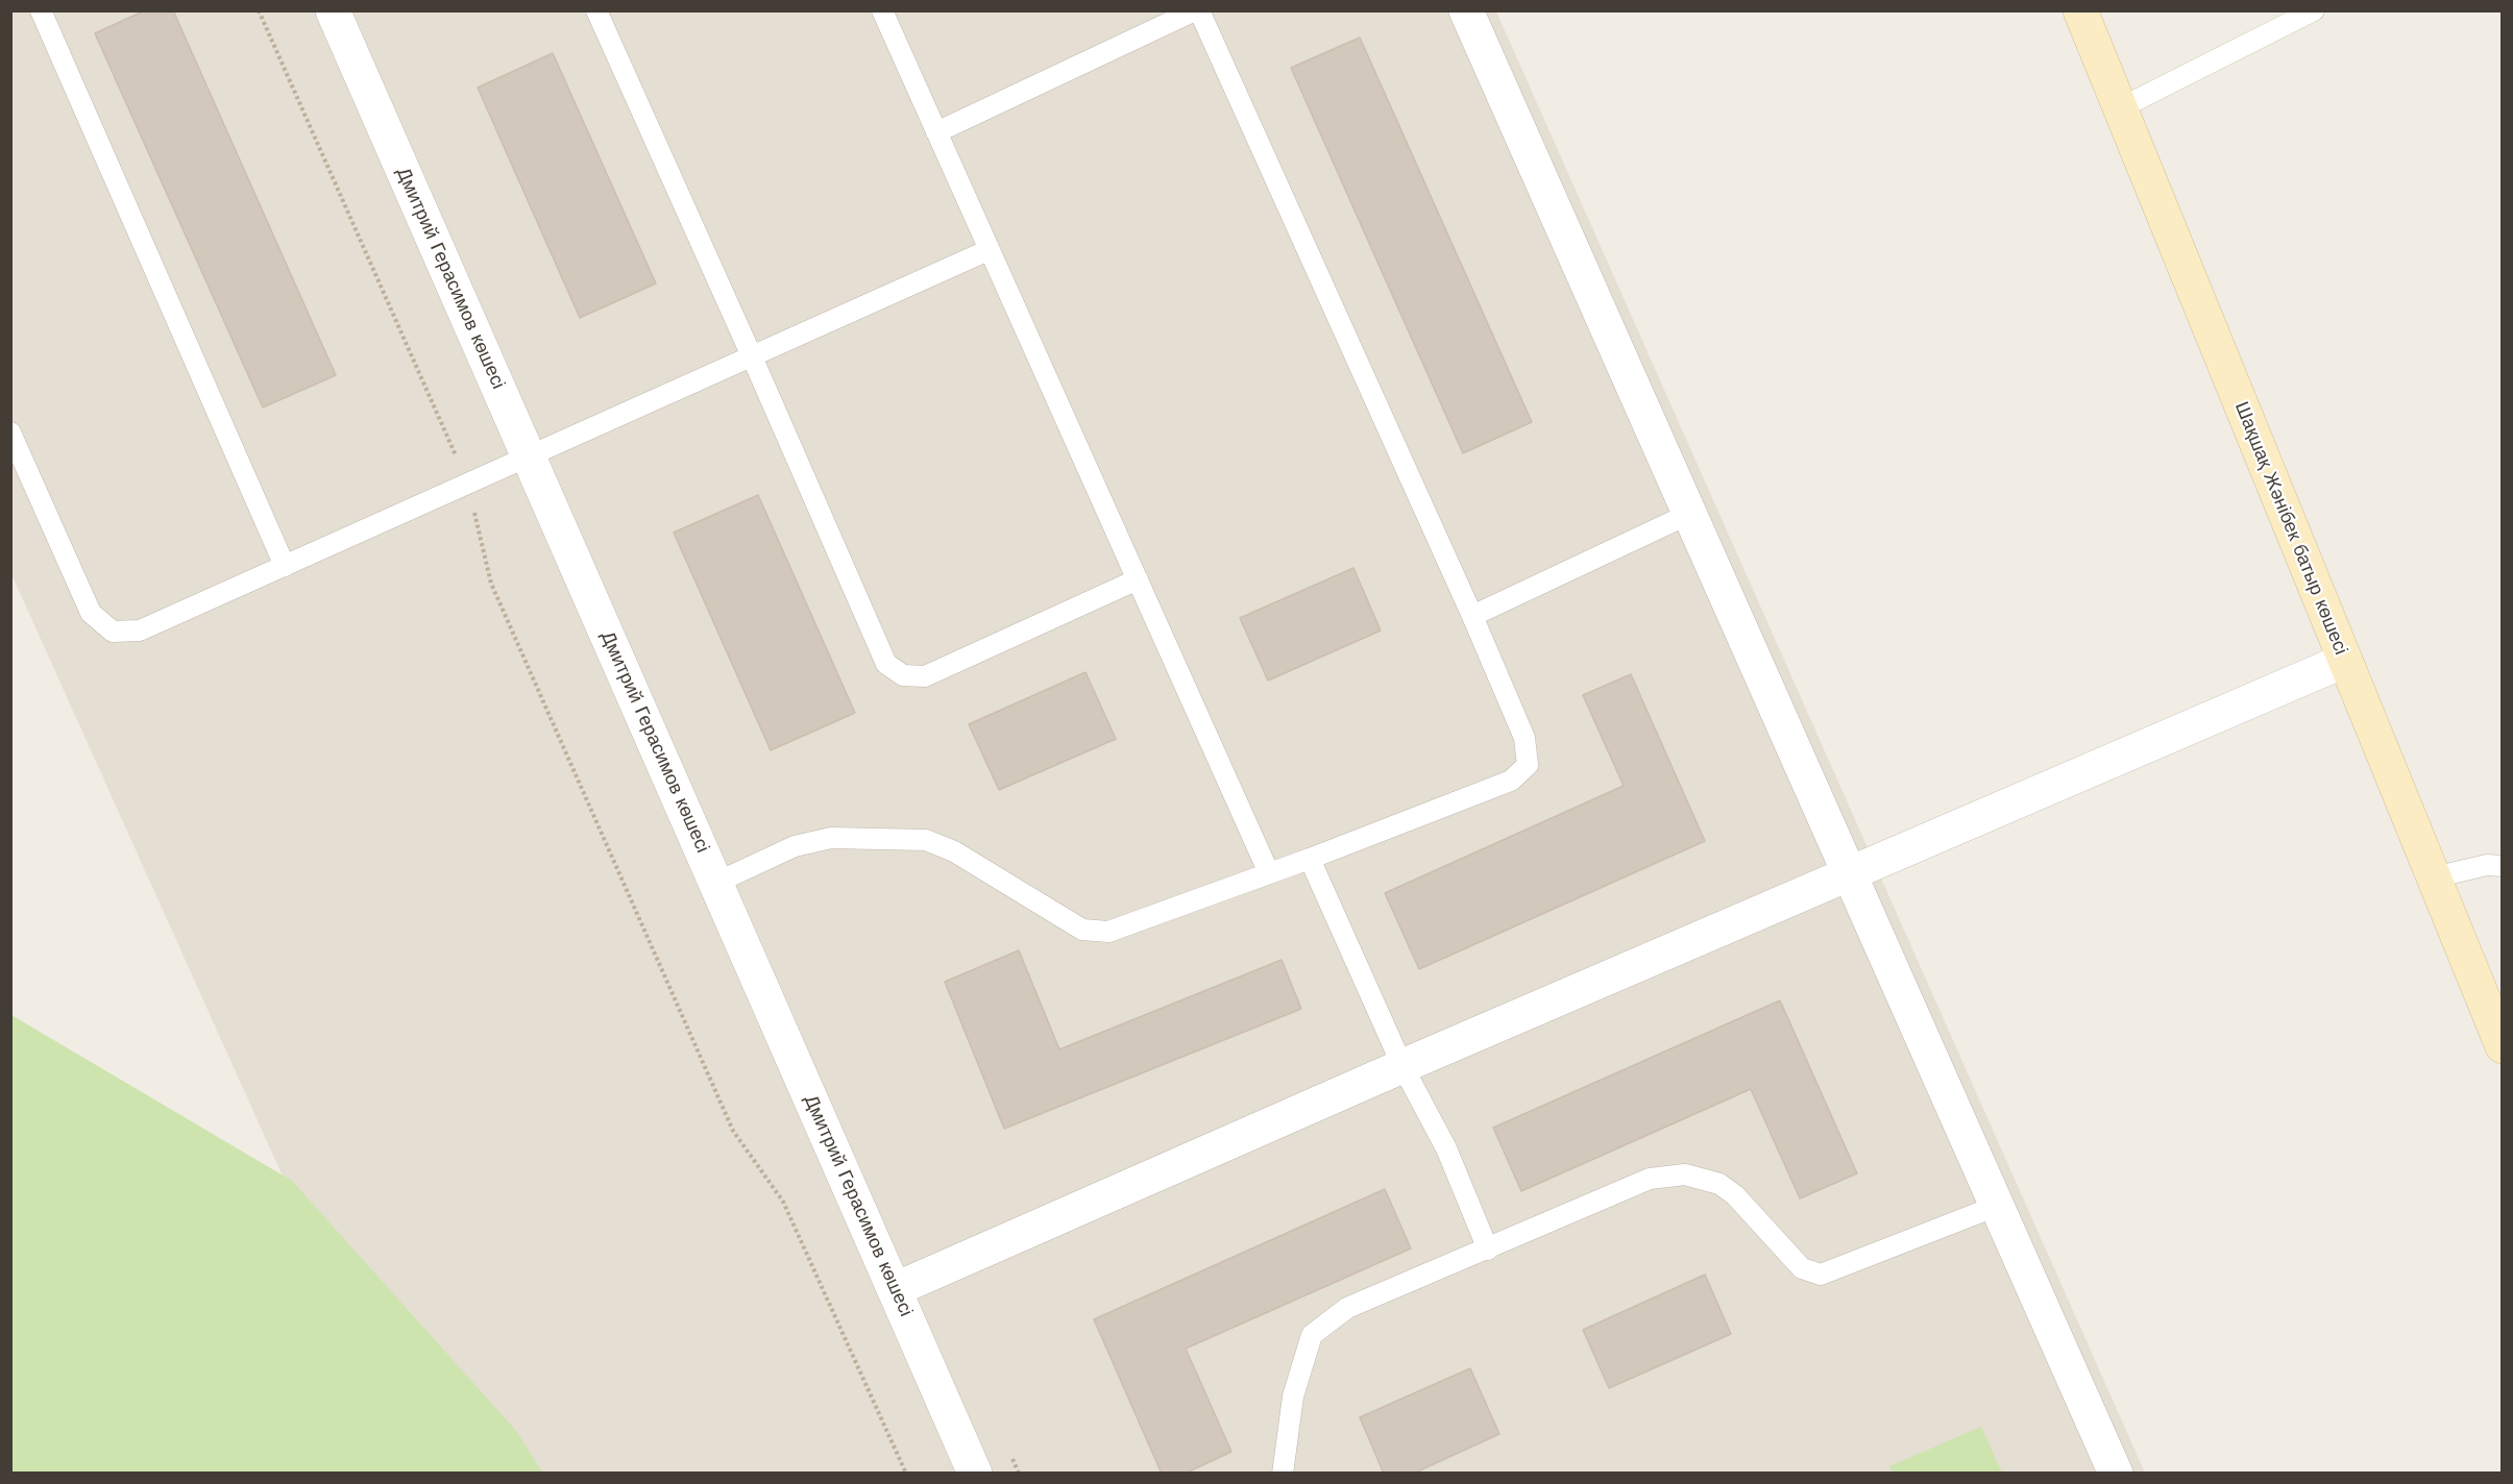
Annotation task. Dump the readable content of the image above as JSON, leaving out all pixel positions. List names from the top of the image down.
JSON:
{
  "streets": {
    "main road": ["Шақшақ Жәнібек батыр көшесі"],
    "street": ["Дмитрий Герасимов көшесі"]
  }
}
